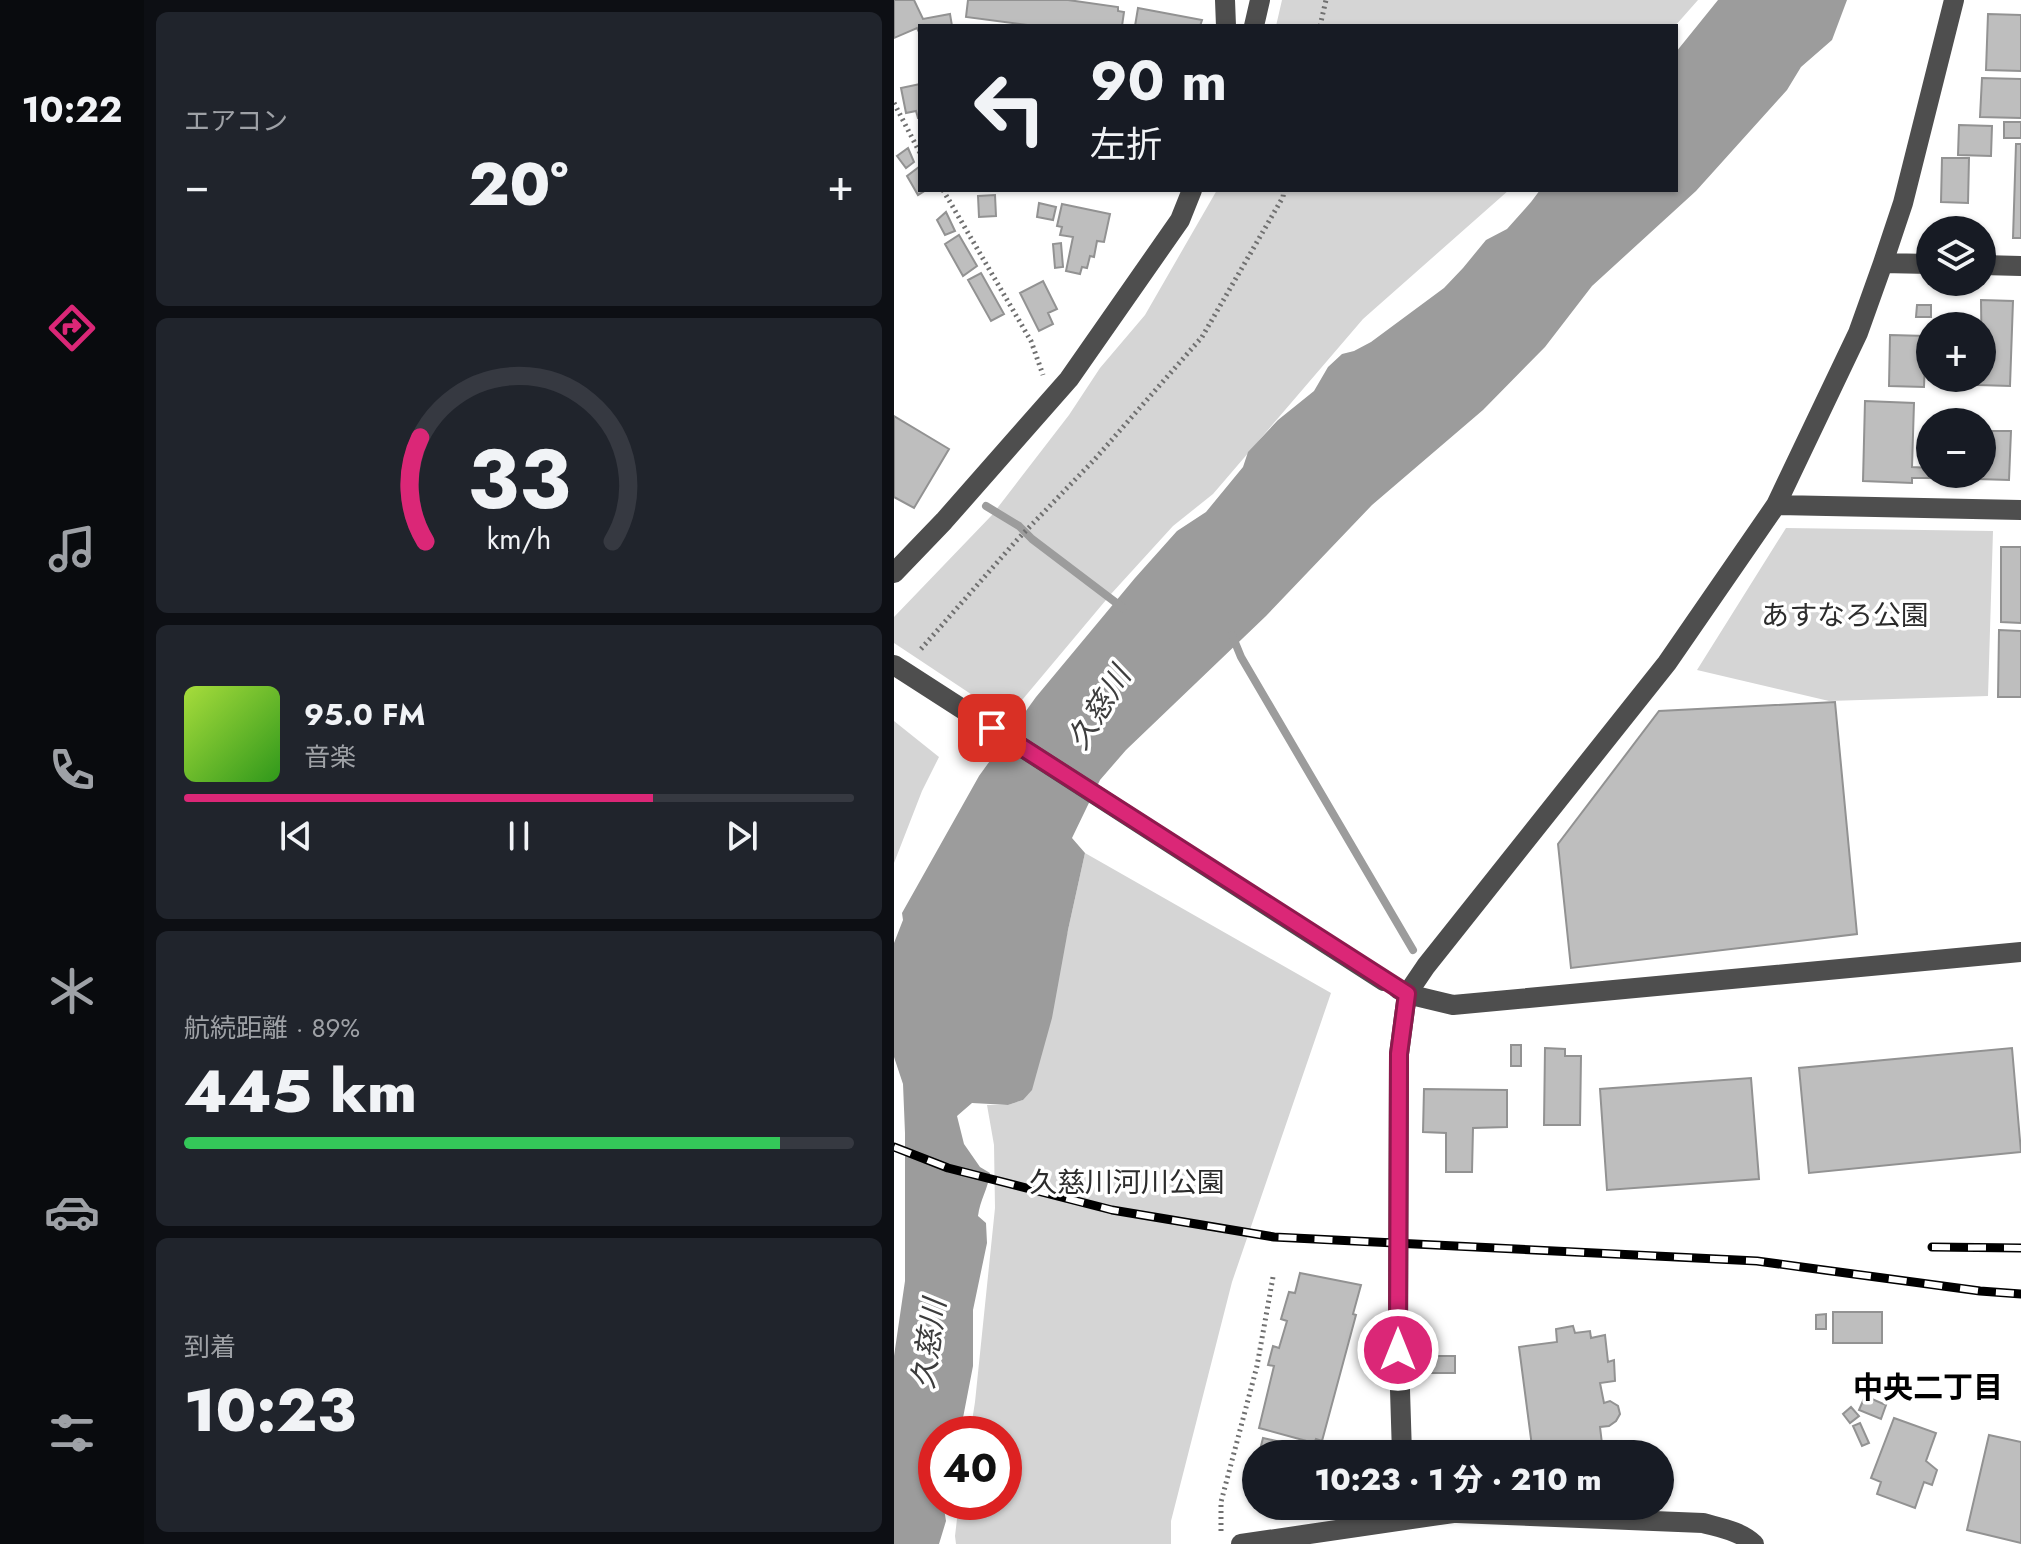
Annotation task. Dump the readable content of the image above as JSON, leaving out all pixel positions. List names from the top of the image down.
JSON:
{
  "districts": ["中央二丁目"],
  "water": ["久慈川"],
  "parks": ["あすなろ公園", "久慈川河川公園"],
  "page": {
    "tabs": "10:22",
    "tile": [
      "エアコン",
      ["航続距離 · 89%", "445 km"],
      ["到着", "10:23"]
    ],
    "turn": ["90 m", "左折"],
    "heat": ["−", "20°", "+"],
    "map_buttons": ["+", "−"],
    "song": ["95.0 FM", "音楽"],
    "limit": "40",
    "trip": "10:23 · 1 分 · 210 m",
    "gauge": ["33", "km/h"]
  }
}
